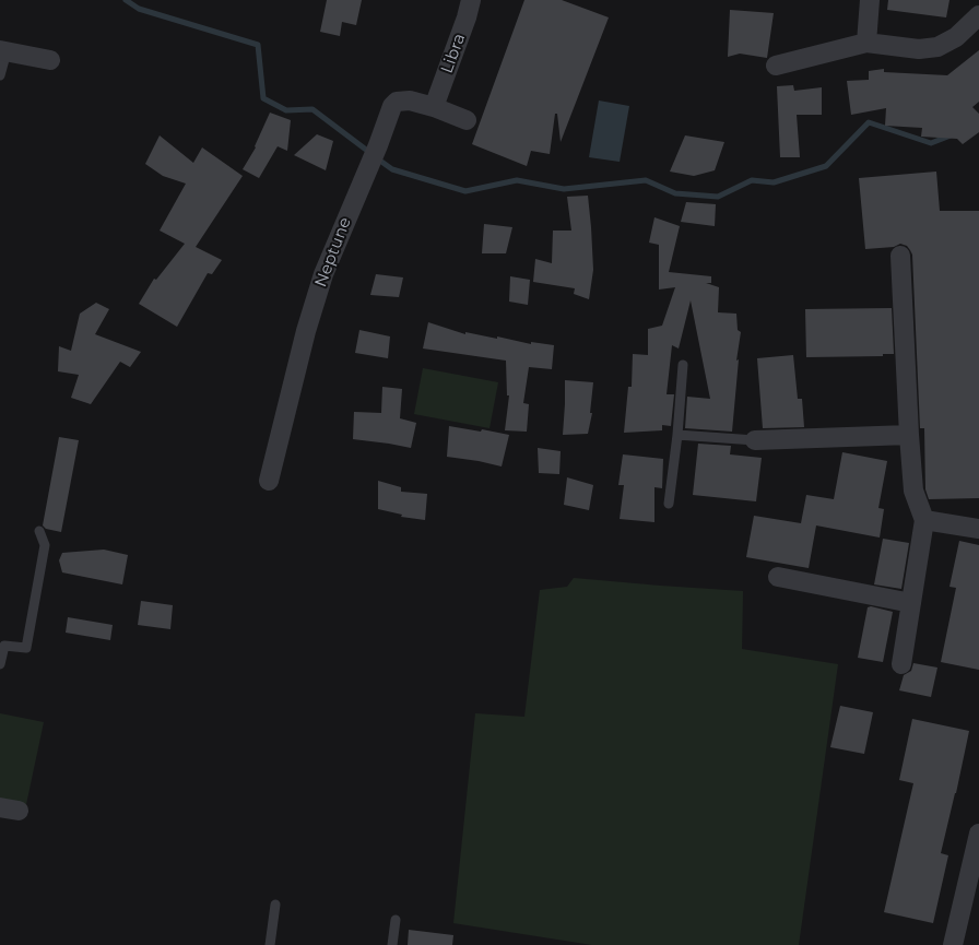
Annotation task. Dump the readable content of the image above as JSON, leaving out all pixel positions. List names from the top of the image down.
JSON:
{
  "streets": {
    "street": ["Libra", "Neptune"]
  },
  "crossings": [
    ["Libra", "Neptune"]
  ]
}
